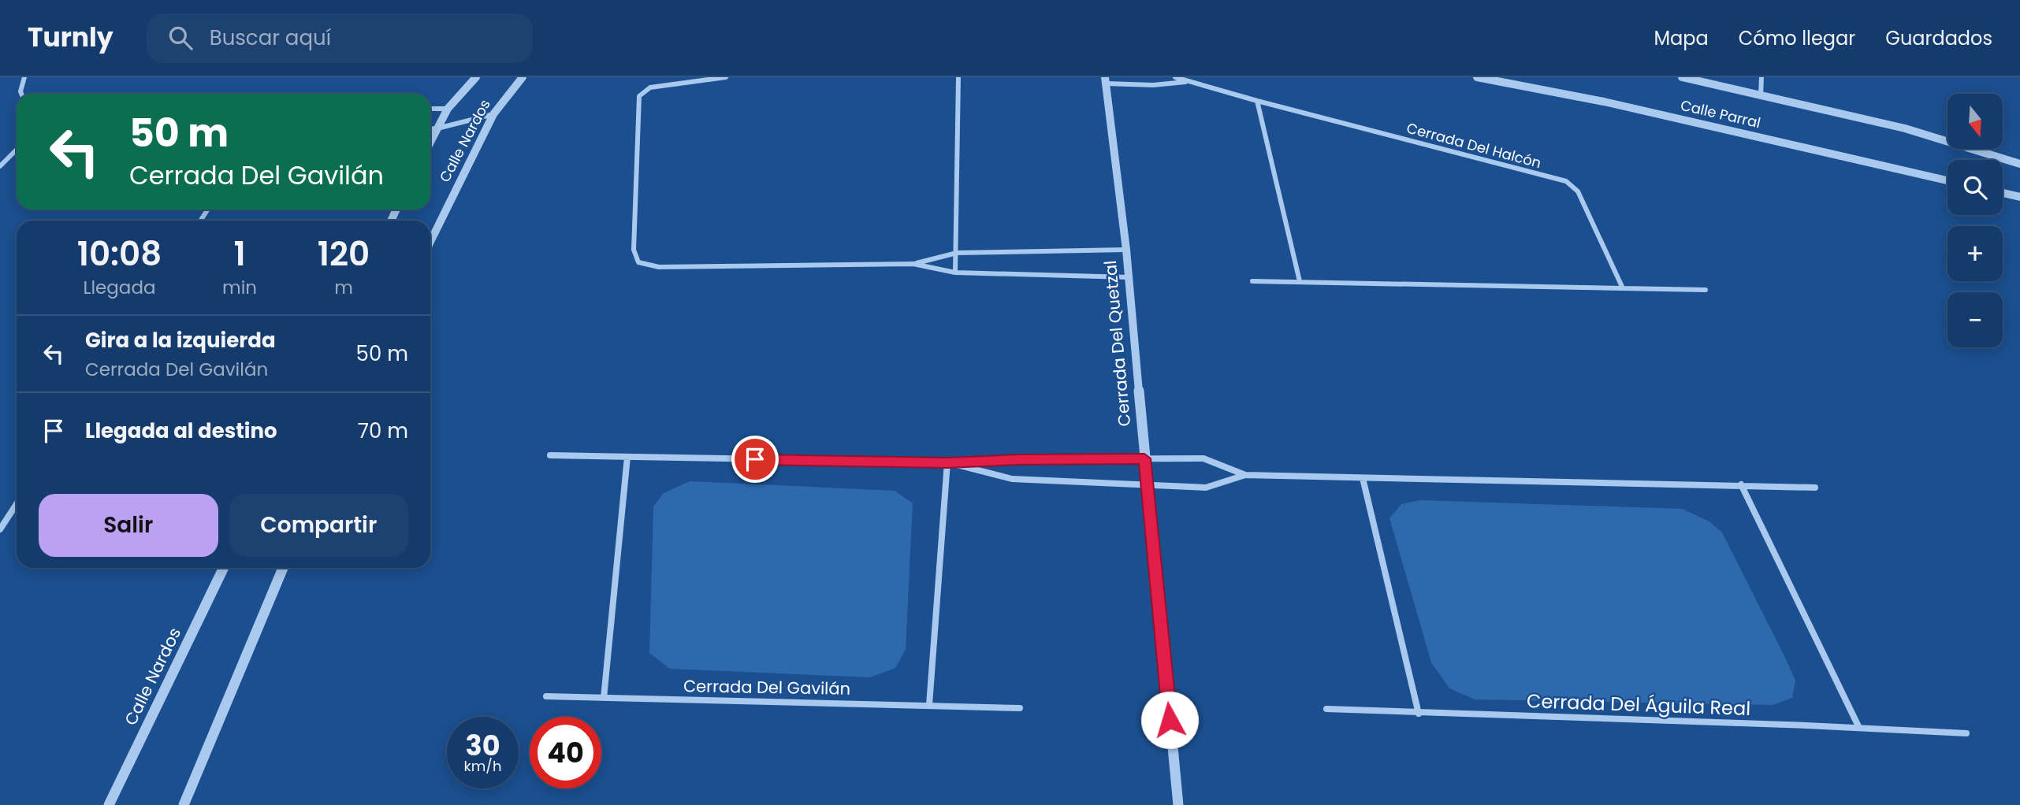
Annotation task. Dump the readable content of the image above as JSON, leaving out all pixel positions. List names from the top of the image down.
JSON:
{
  "streets": {
    "street": [
      "Calle Parral",
      "Calle Nardos",
      "Cerrada Del Halcón",
      "Cerrada Del Quetzal",
      "Cerrada Del Gavilán",
      "Cerrada Del Águila Real"
    ]
  },
  "crossings": [
    ["Cerrada Del Halcón", "Cerrada Del Quetzal"]
  ],
  "north": "bottom",
  "page": {
    "header": "Turnly",
    "search": "Buscar aquí",
    "nav": ["Mapa", "Cómo llegar", "Guardados"],
    "map_buttons": ["+", "−"],
    "turn": ["50 m", "Cerrada Del Gavilán"],
    "eta": [
      "10:08",
      "Llegada",
      "1",
      "min",
      "120",
      "m"
    ],
    "list": [
      {
        "name": "Gira a la izquierda",
        "note": "Cerrada Del Gavilán",
        "value": "50 m"
      },
      {
        "name": "Llegada al destino",
        "value": "70 m"
      }
    ],
    "buttons": ["Salir", "Compartir"],
    "speed": "30 km/h",
    "limit": "40"
  }
}
